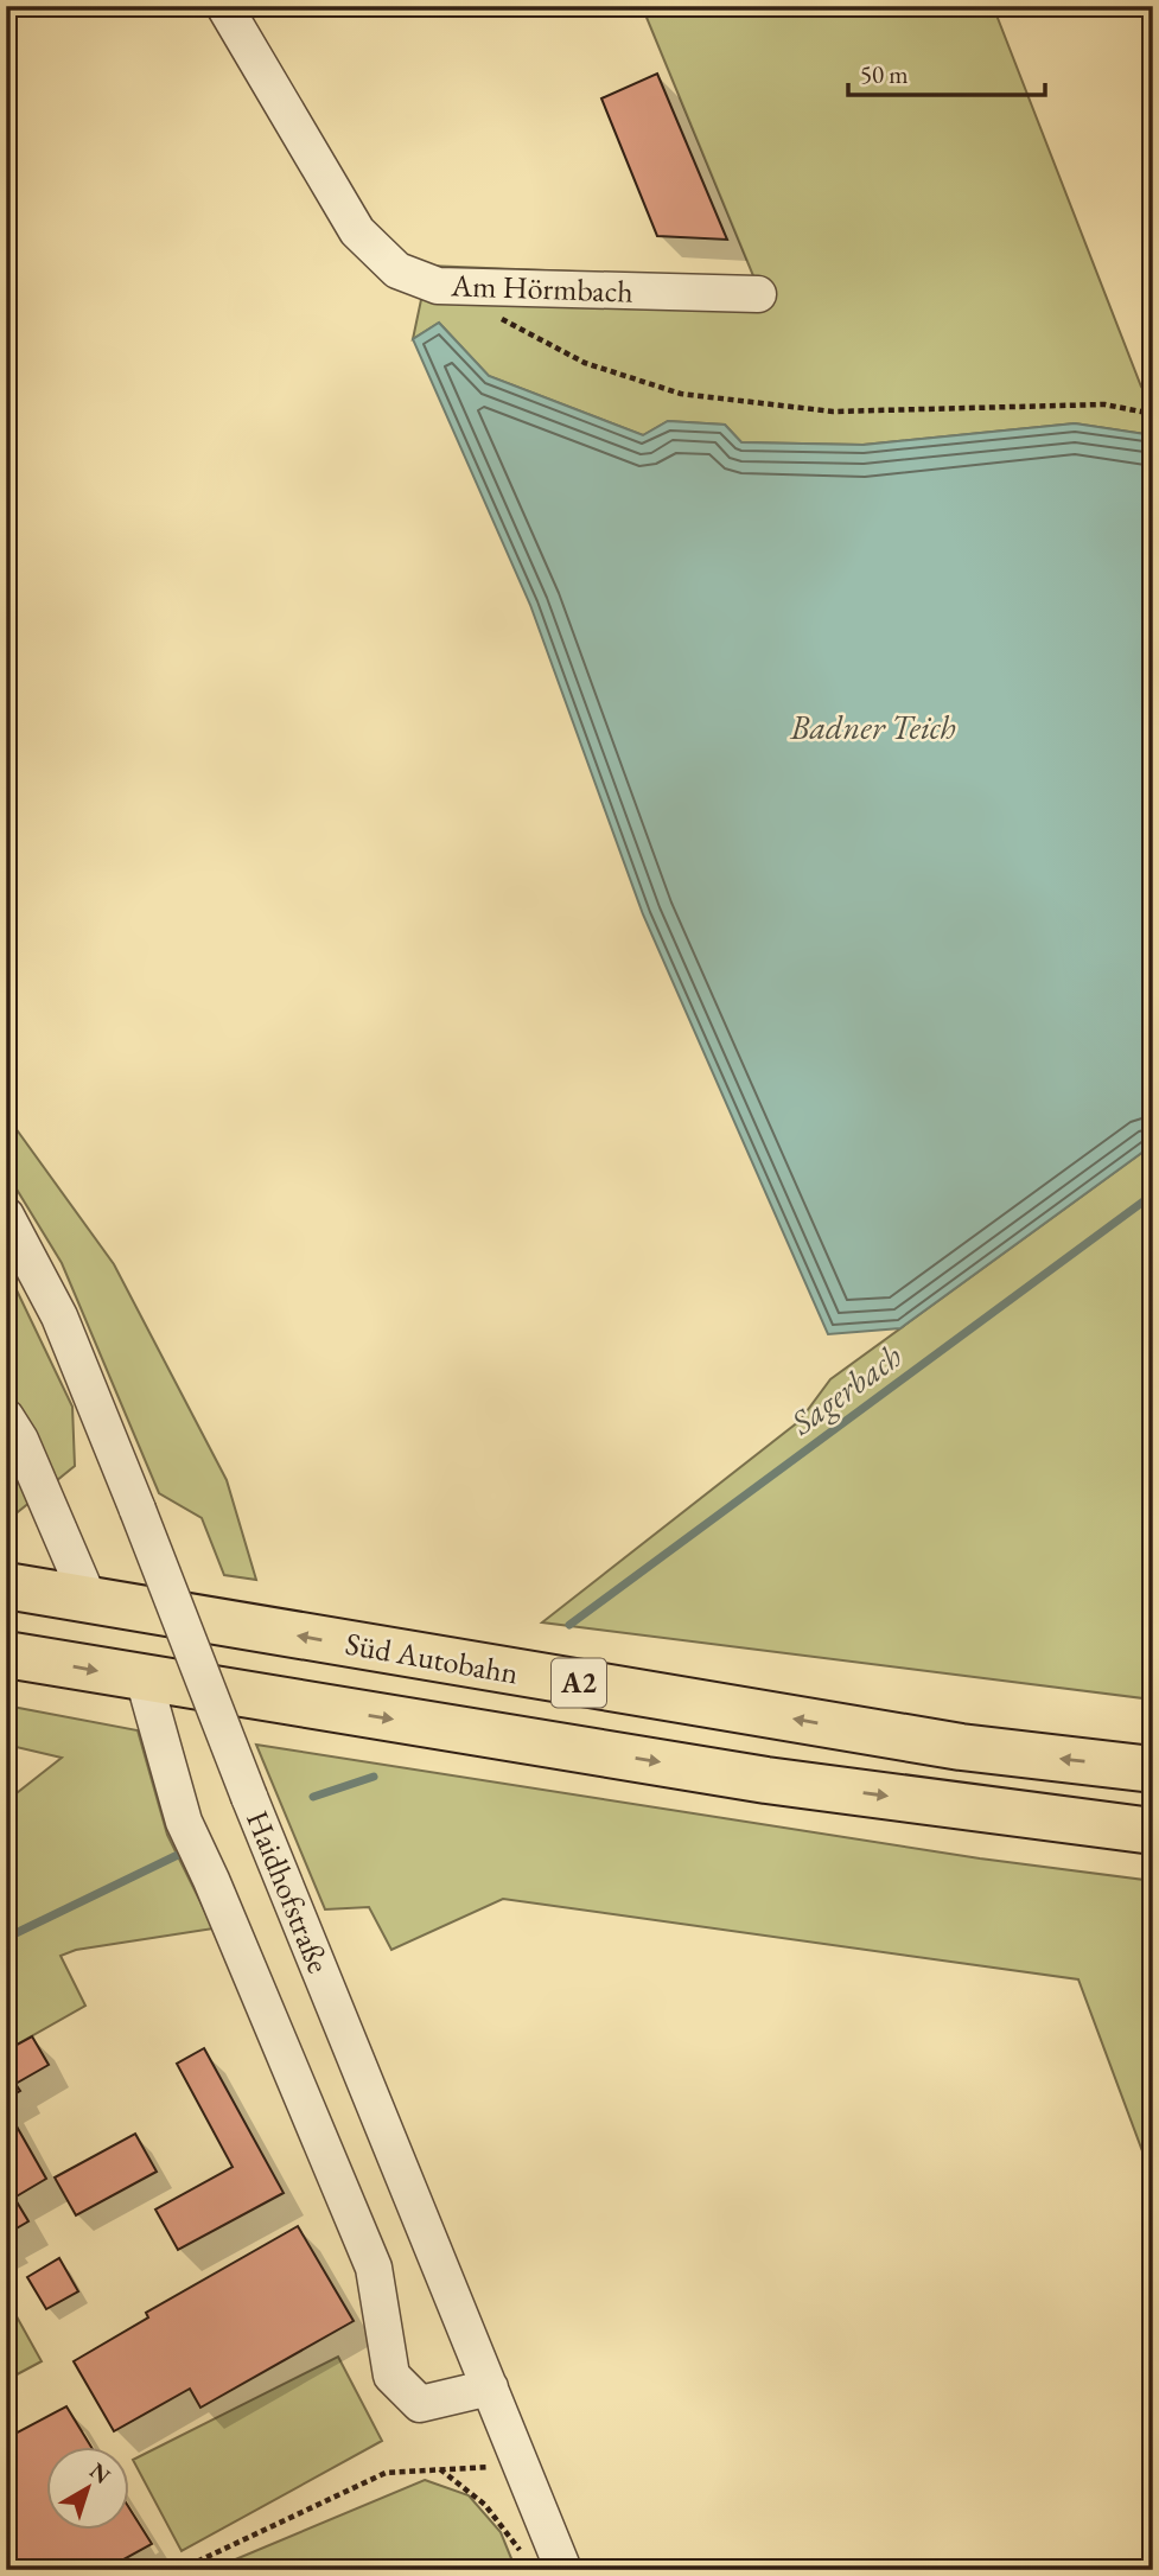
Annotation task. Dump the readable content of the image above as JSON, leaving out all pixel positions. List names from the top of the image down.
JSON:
{
  "streets": {
    "highway": ["Süd Autobahn", "A2"],
    "street": ["Am Hörmbach", "Haidhofstraße"]
  },
  "water": ["Badner Teich", "Sagerbach"],
  "scale_bar": "50 m",
  "north": "top right"
}
